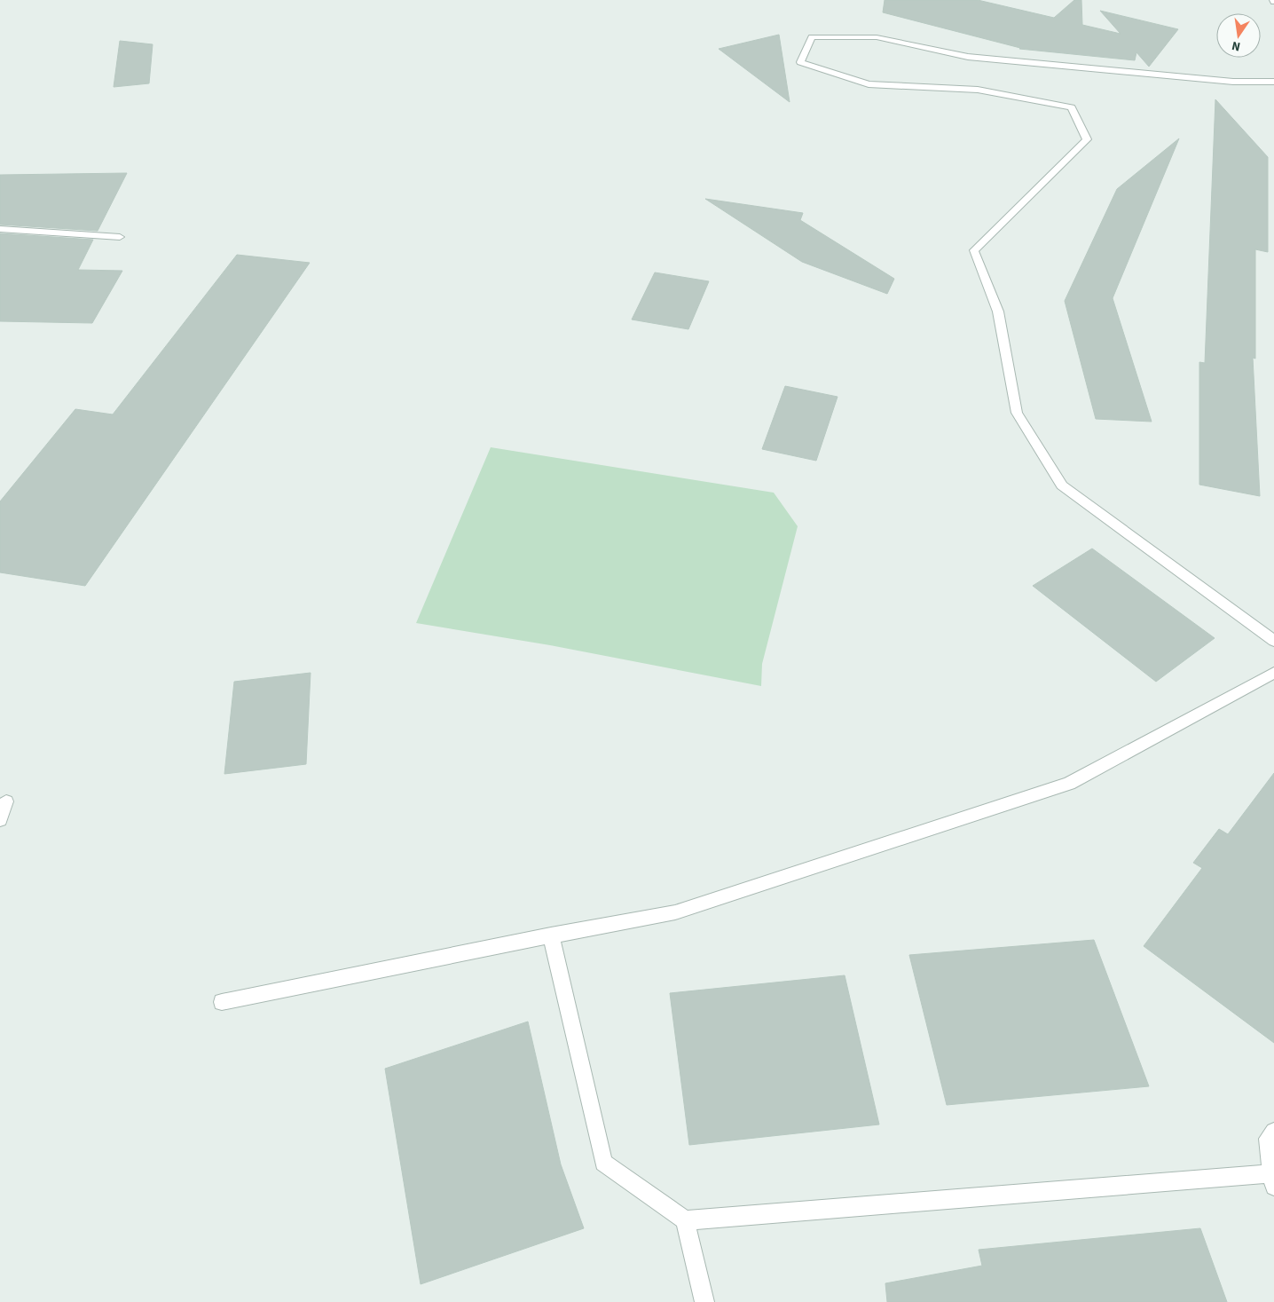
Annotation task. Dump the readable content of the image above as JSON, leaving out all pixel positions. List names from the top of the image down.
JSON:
{
  "north": "bottom"
}
